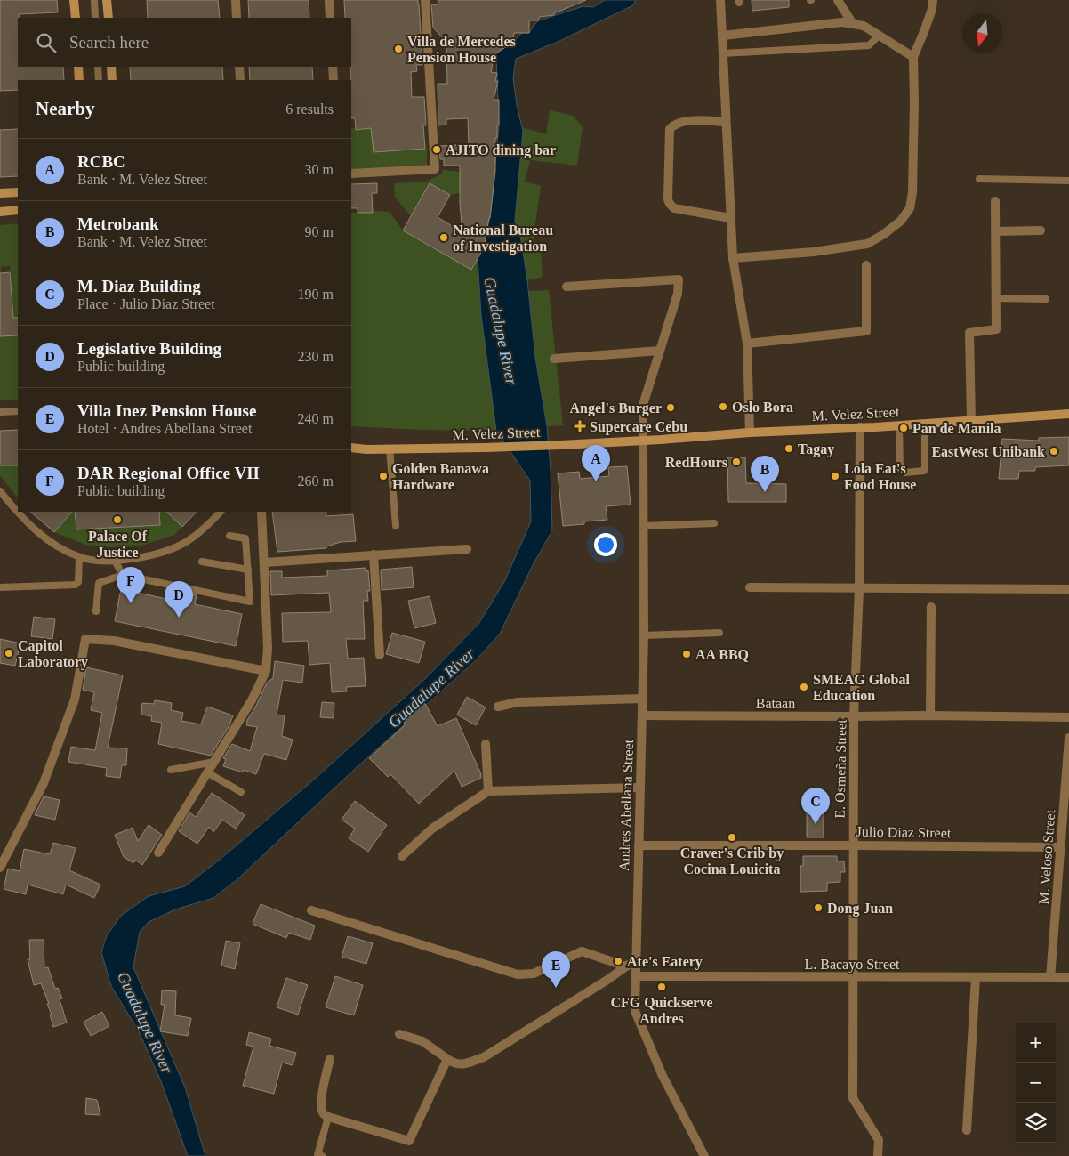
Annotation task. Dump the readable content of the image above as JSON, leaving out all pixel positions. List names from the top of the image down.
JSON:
{
  "streets": {
    "main road": ["M. Velez Street"],
    "street": [
      "Bataan",
      "E. Osmeña Street",
      "Andres Abellana Street",
      "Julio Diaz Street",
      "M. Veloso Street",
      "L. Bacayo Street"
    ]
  },
  "crossings": [
    ["M. Velez Street", "E. Osmeña Street"],
    ["M. Velez Street", "Andres Abellana Street"],
    ["Bataan", "E. Osmeña Street"],
    ["Bataan", "Andres Abellana Street"],
    ["E. Osmeña Street", "Julio Diaz Street"],
    ["E. Osmeña Street", "L. Bacayo Street"],
    ["Andres Abellana Street", "Julio Diaz Street"],
    ["Andres Abellana Street", "L. Bacayo Street"],
    ["Julio Diaz Street", "M. Veloso Street"],
    ["M. Veloso Street", "L. Bacayo Street"]
  ],
  "water": ["Guadalupe River"],
  "places": {
    "other": [
      "Villa de Mercedes Pension House",
      "AJITO dining bar",
      "National Bureau of Investigation",
      "Oslo Bora",
      "Angel's Burger",
      "Pan de Manila",
      "Tagay",
      "EastWest Unibank",
      "RedHours",
      "Golden Banawa Hardware",
      "Lola Eat's Food House",
      "Palace Of Justice",
      "Capitol Laboratory",
      "AA BBQ",
      "SMEAG Global Education",
      "Craver's Crib by Cocina Louicita",
      "Dong Juan",
      "Ate's Eatery",
      "CFG Quickserve Andres"
    ],
    "health": ["Supercare Cebu"]
  },
  "north": "bottom",
  "page": {
    "search": "Search here",
    "heading": ["Nearby", "6 results"],
    "list": [
      {
        "mark": "A",
        "name": "RCBC",
        "note": "Bank · M. Velez Street",
        "value": "30 m"
      },
      {
        "mark": "B",
        "name": "Metrobank",
        "note": "Bank · M. Velez Street",
        "value": "90 m"
      },
      {
        "mark": "C",
        "name": "M. Diaz Building",
        "note": "Place · Julio Diaz Street",
        "value": "190 m"
      },
      {
        "mark": "D",
        "name": "Legislative Building",
        "note": "Public building",
        "value": "230 m"
      },
      {
        "mark": "E",
        "name": "Villa Inez Pension House",
        "note": "Hotel · Andres Abellana Street",
        "value": "240 m"
      },
      {
        "mark": "F",
        "name": "DAR Regional Office VII",
        "note": "Public building",
        "value": "260 m"
      }
    ],
    "pins": [
      "A",
      "B",
      "F",
      "D",
      "C",
      "E"
    ],
    "map_buttons": ["+", "−"]
  }
}
